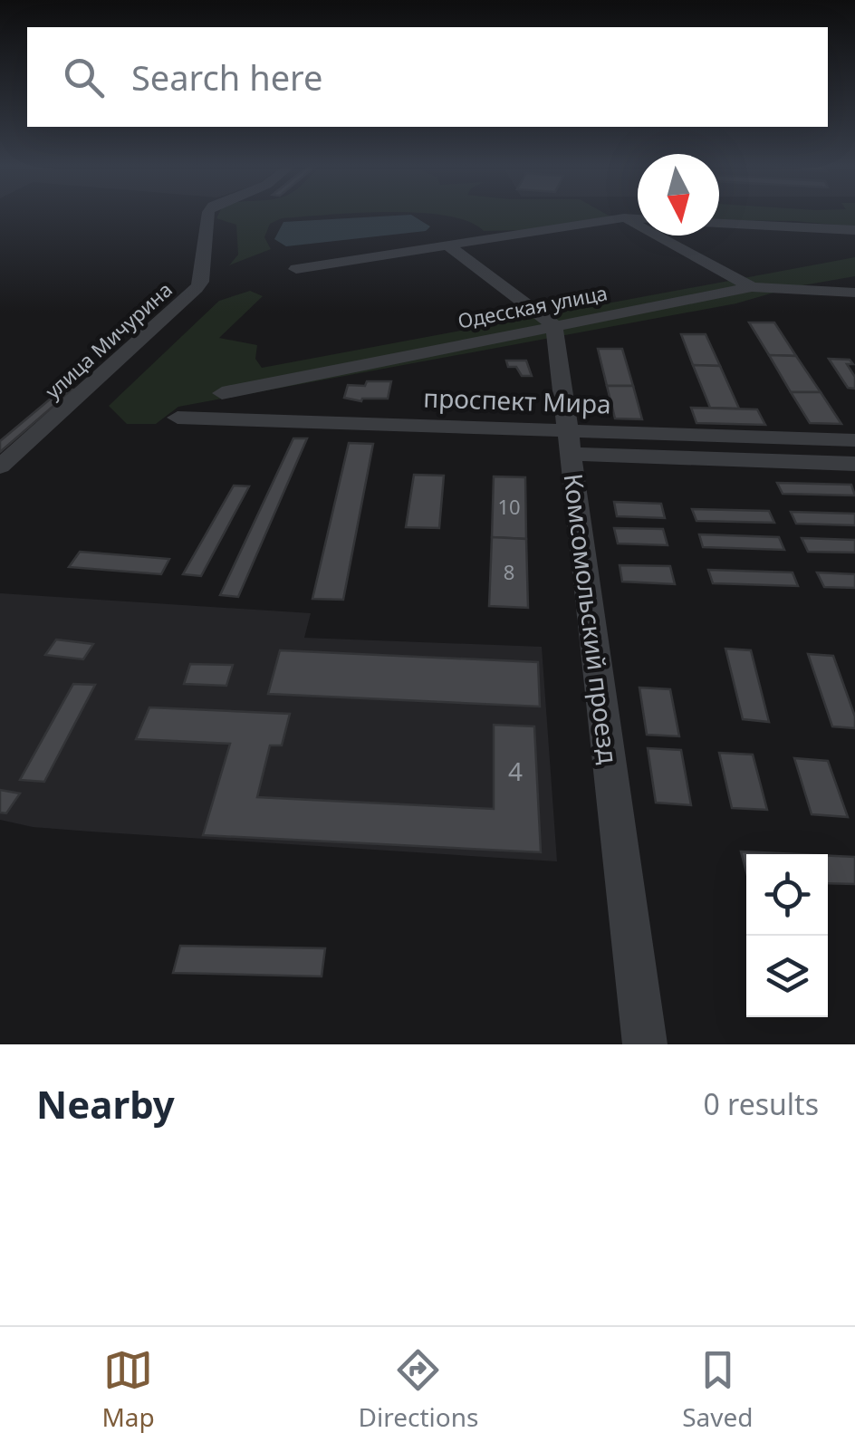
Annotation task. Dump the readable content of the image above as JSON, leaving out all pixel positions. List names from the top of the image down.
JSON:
{
  "streets": {
    "street": [
      "Одесская улица",
      "улица Мичурина",
      "проспект Мира",
      "Комсомольский проезд"
    ]
  },
  "crossings": [
    ["Одесская улица", "Комсомольский проезд"],
    ["проспект Мира", "Комсомольский проезд"]
  ],
  "house_numbers": ["10", "8", "4"],
  "north": "bottom",
  "page": {
    "search": "Search here",
    "heading": ["Nearby", "0 results"],
    "nav": ["Map", "Directions", "Saved"]
  }
}
